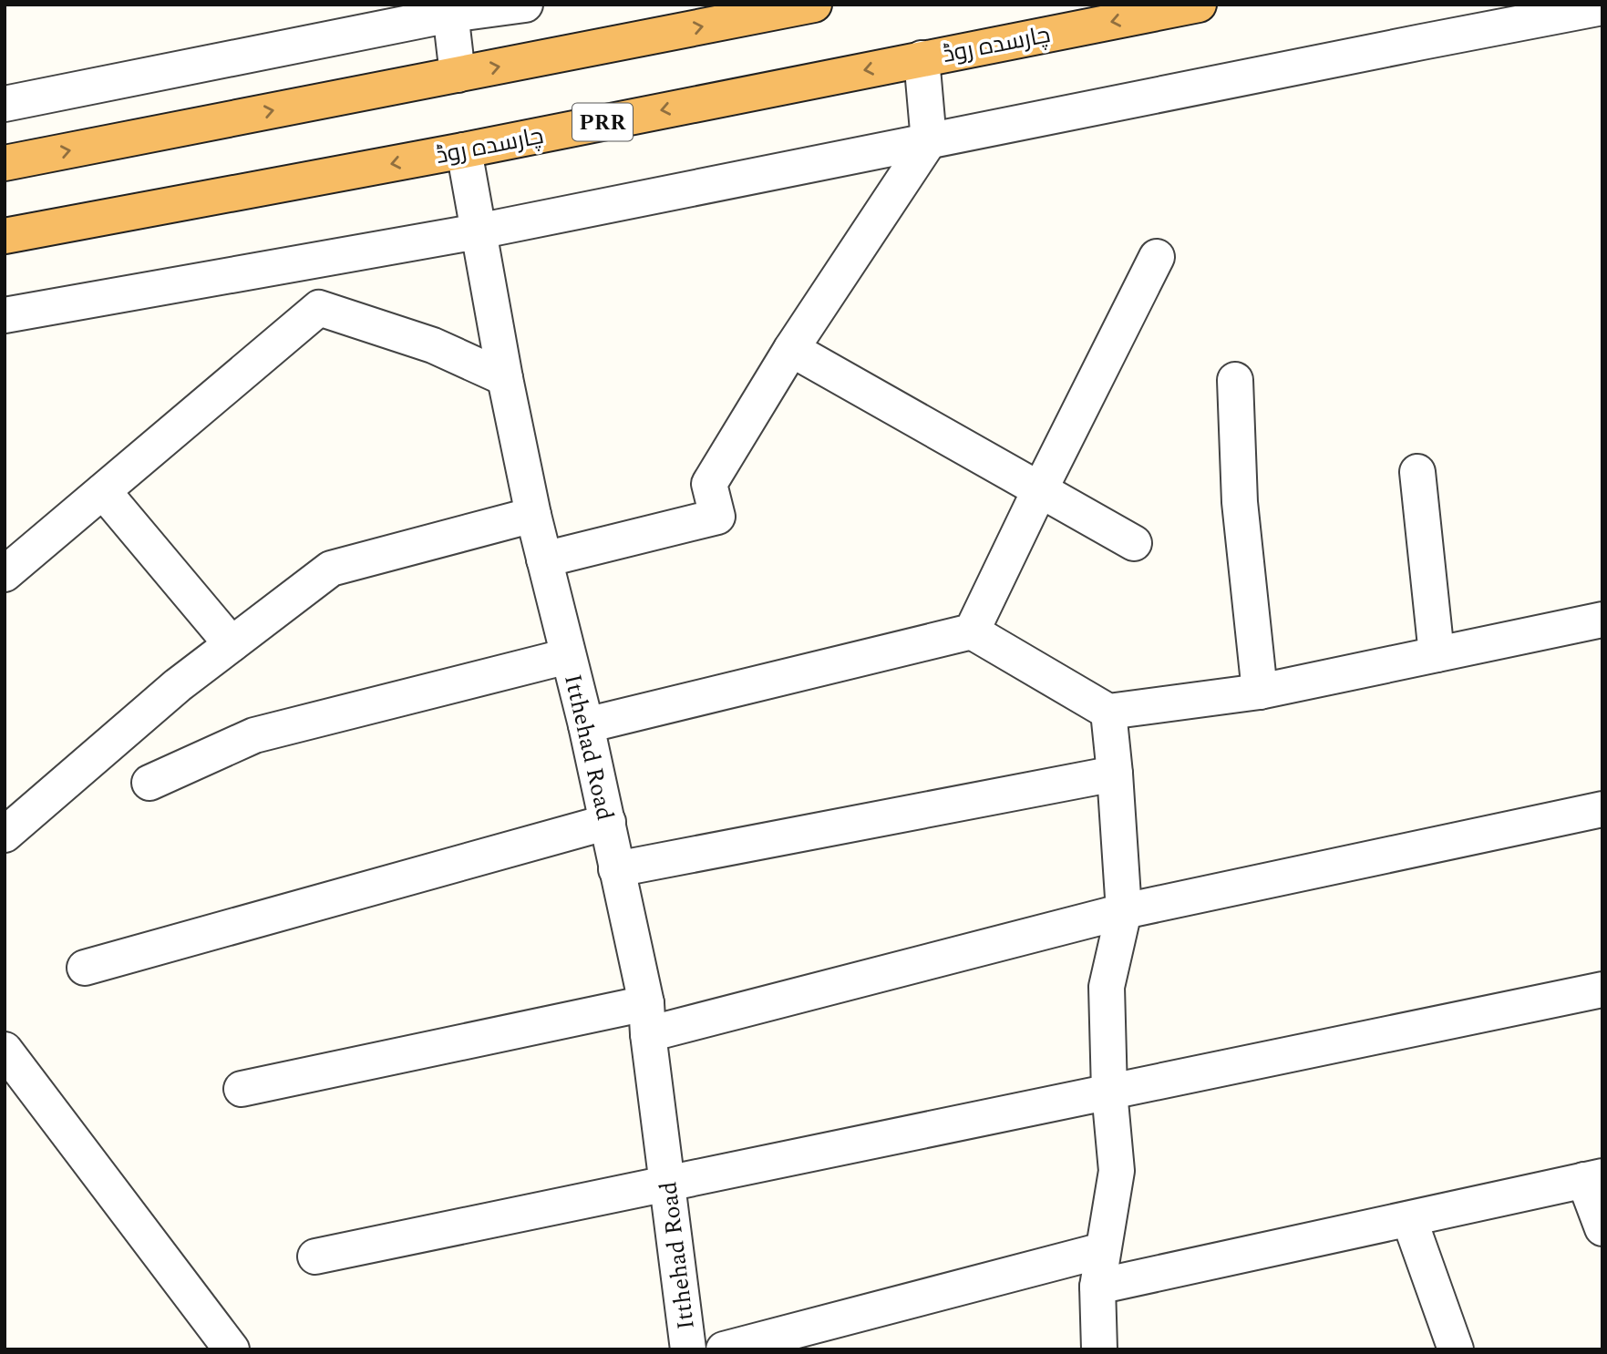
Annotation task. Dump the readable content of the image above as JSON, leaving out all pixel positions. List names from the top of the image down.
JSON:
{
  "streets": {
    "highway": ["چارسدہ روڈ", "PRR"],
    "street": ["Itthehad Road"]
  },
  "crossings": [
    ["چارسدہ روڈ", "Itthehad Road"]
  ]
}
